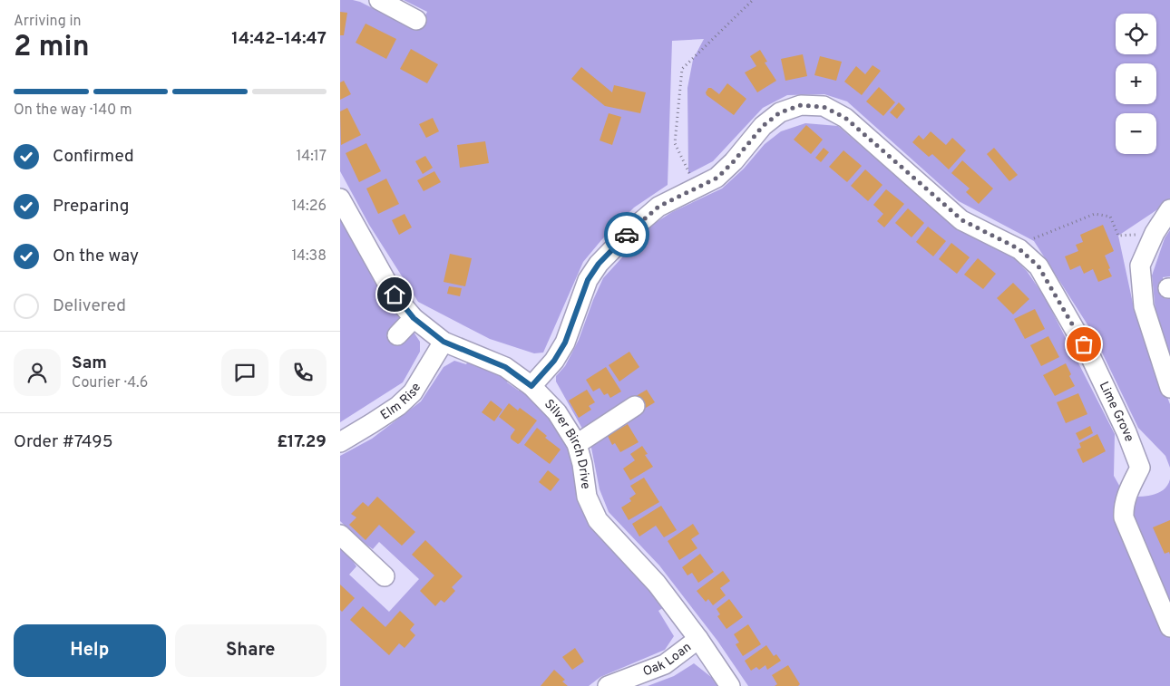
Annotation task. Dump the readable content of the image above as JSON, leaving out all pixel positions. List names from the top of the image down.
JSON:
{
  "streets": {
    "street": [
      "Elm Rise",
      "Lime Grove",
      "Silver Birch Drive",
      "Oak Loan"
    ]
  },
  "crossings": [
    ["Elm Rise", "Silver Birch Drive"],
    ["Lime Grove", "Silver Birch Drive"],
    ["Silver Birch Drive", "Oak Loan"]
  ],
  "page": {
    "heading": ["2 min", "Arriving in", "14:42–14:47"],
    "panel": [
      "Sam",
      "Courier · 4.6",
      "Order #7495",
      "£17.29"
    ],
    "map_buttons": ["+", "−"],
    "bar": "On the way · 140 m",
    "list": [
      ["Confirmed", "14:17"],
      ["Preparing", "14:26"],
      ["On the way", "14:38"],
      "Delivered"
    ],
    "buttons": ["Help", "Share"]
  }
}
